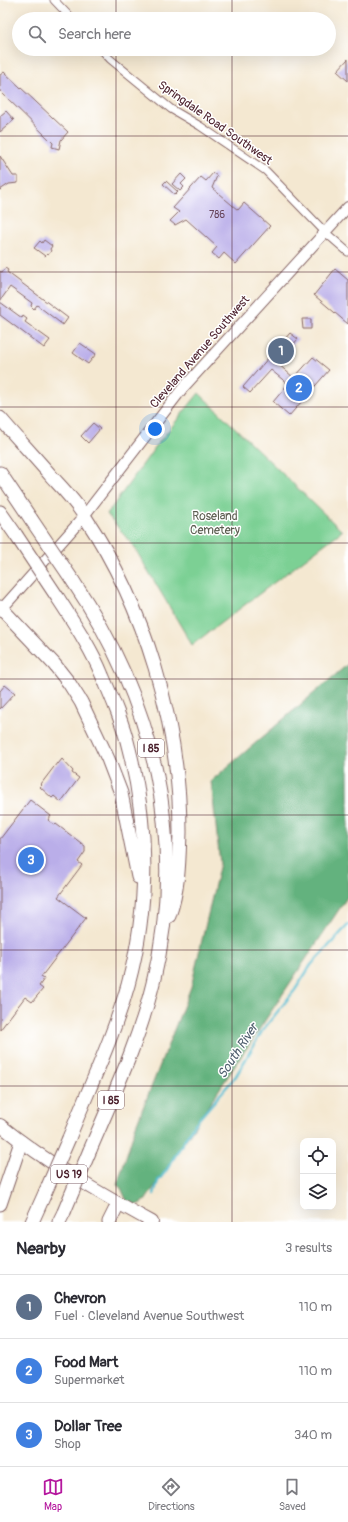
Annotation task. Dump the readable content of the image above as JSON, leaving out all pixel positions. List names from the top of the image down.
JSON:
{
  "streets": {
    "highway": ["I 85"],
    "main road": ["Cleveland Avenue Southwest", "US 19"],
    "street": ["Springdale Road Southwest"]
  },
  "crossings": [
    ["Springdale Road Southwest", "Cleveland Avenue Southwest"]
  ],
  "water": ["South River"],
  "parks": ["Roseland Cemetery"],
  "house_numbers": ["786"],
  "page": {
    "search": "Search here",
    "pins": ["1", "2", "3"],
    "heading": ["Nearby", "3 results"],
    "list": [
      {
        "mark": "1",
        "name": "Chevron",
        "note": "Fuel · Cleveland Avenue Southwest",
        "value": "110 m"
      },
      {
        "mark": "2",
        "name": "Food Mart",
        "note": "Supermarket",
        "value": "110 m"
      },
      {
        "mark": "3",
        "name": "Dollar Tree",
        "note": "Shop",
        "value": "340 m"
      }
    ],
    "nav": ["Map", "Directions", "Saved"]
  }
}
